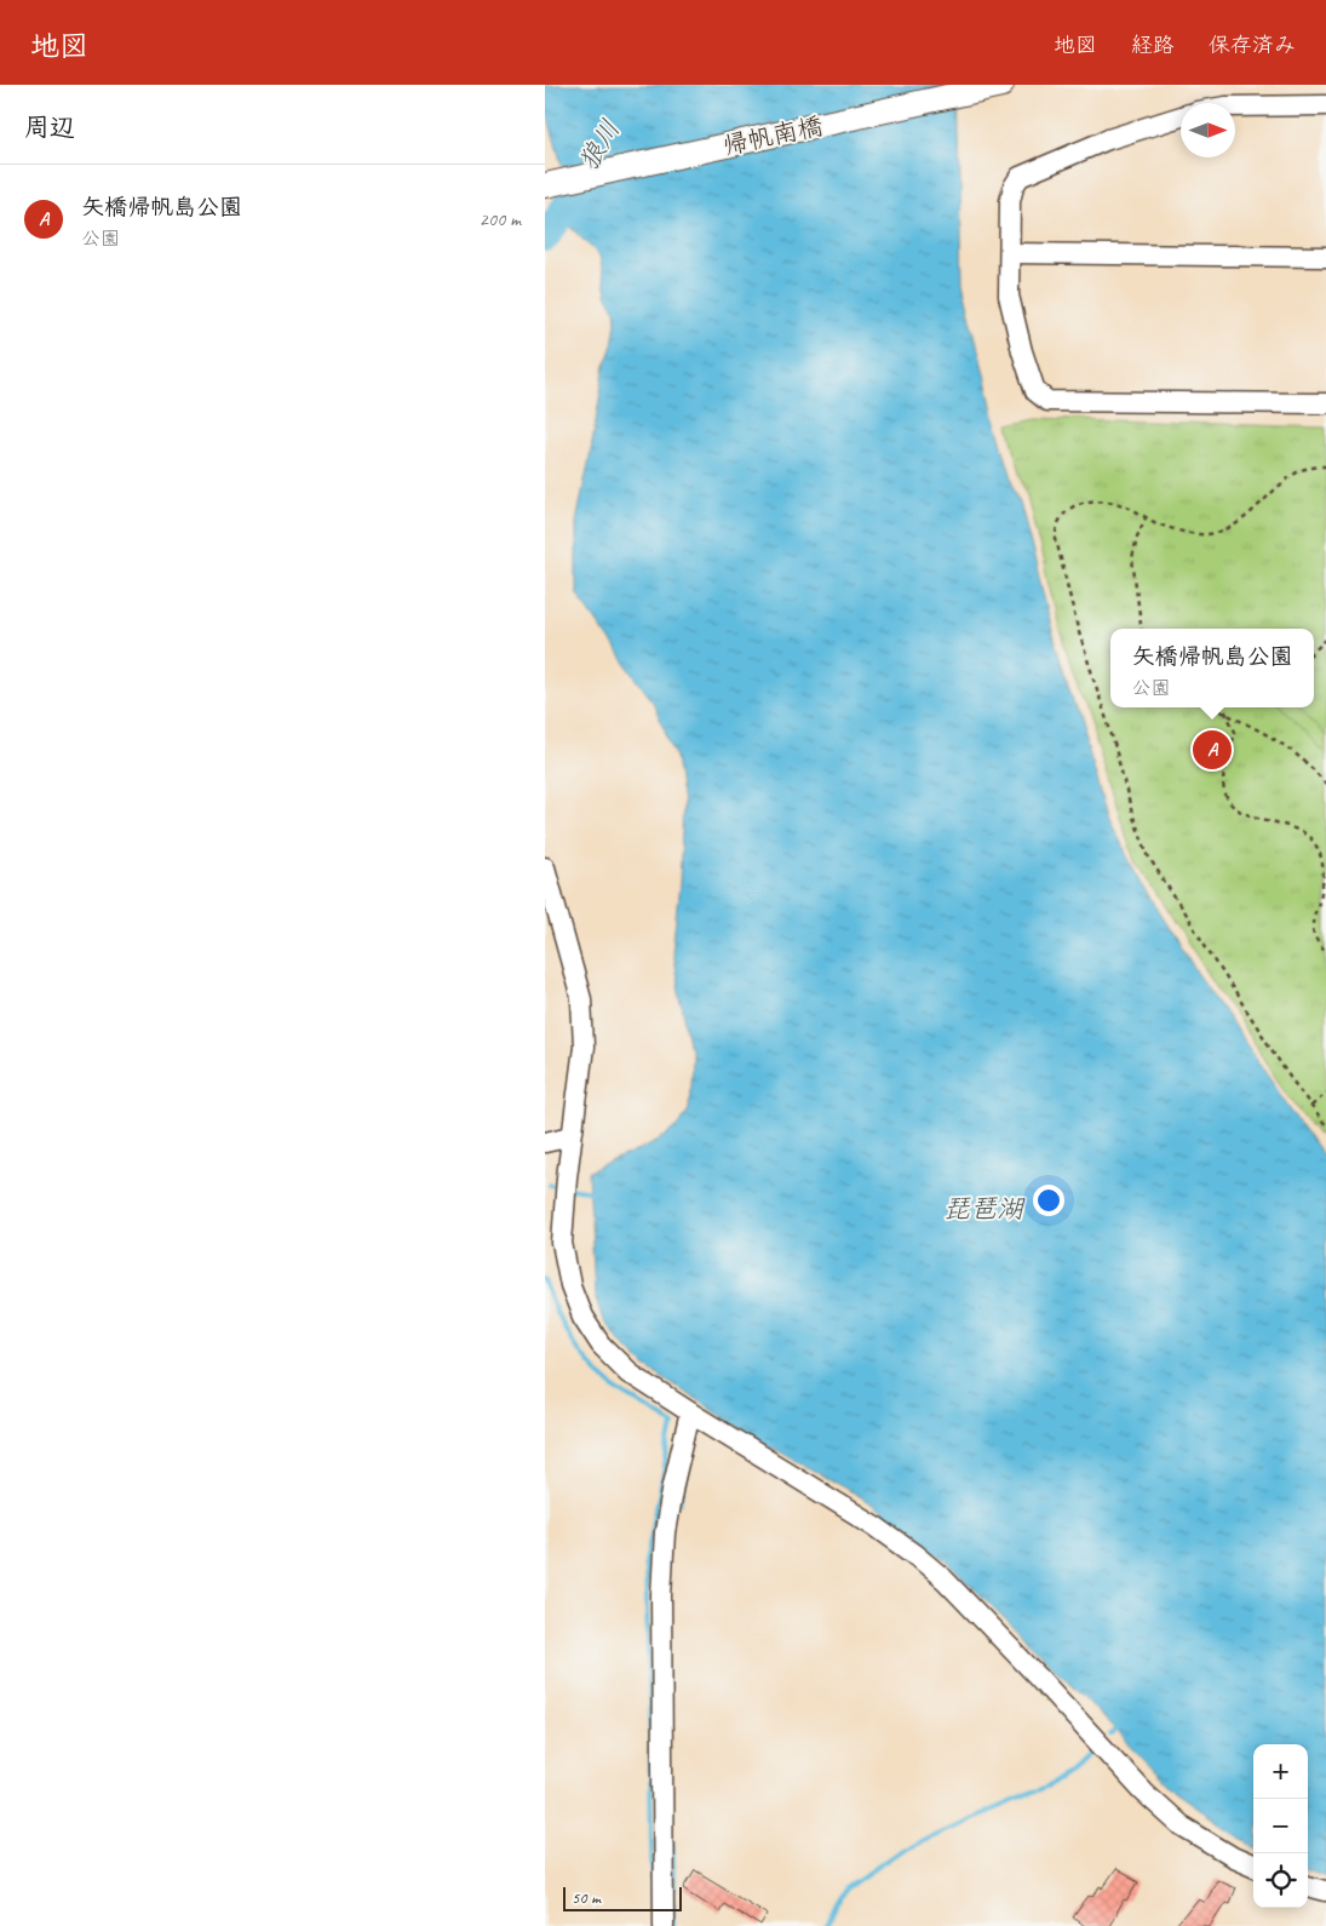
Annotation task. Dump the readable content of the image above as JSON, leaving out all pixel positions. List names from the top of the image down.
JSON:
{
  "streets": {
    "main road": ["帰帆南橋"]
  },
  "water": ["狼川", "琵琶湖"],
  "scale_bar": "50 m",
  "north": "right",
  "page": {
    "header": "地図",
    "nav": ["地図", "経路", "保存済み"],
    "heading": "周辺",
    "list": [
      {
        "mark": "A",
        "name": "矢橋帰帆島公園",
        "note": "公園",
        "value": "200 m"
      }
    ],
    "popup": ["矢橋帰帆島公園", "公園"],
    "pins": "A",
    "map_buttons": ["+", "−"],
    "scale": "50 m"
  }
}
